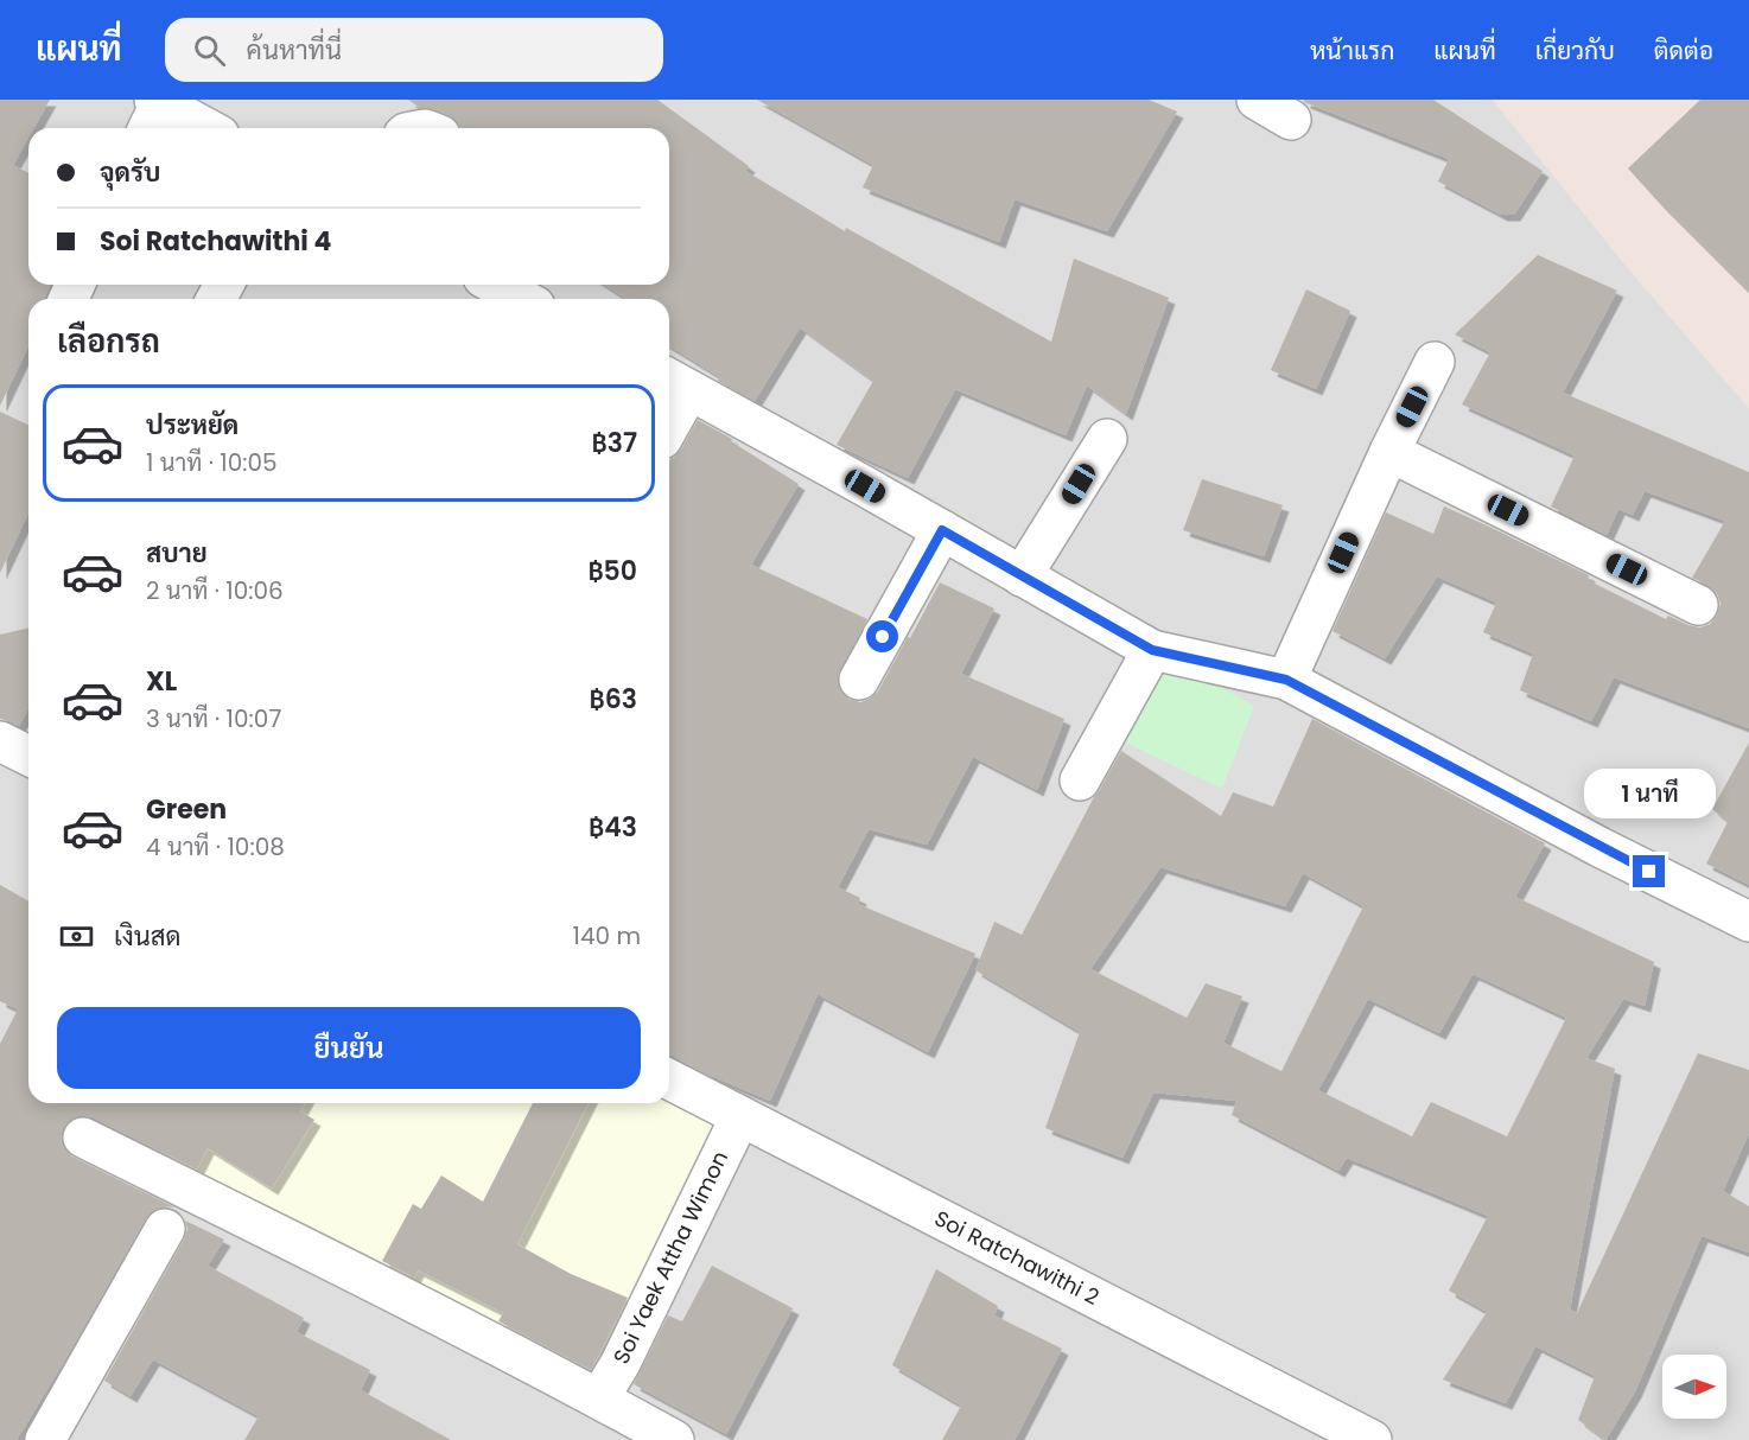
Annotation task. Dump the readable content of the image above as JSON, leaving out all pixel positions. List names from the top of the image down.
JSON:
{
  "streets": {
    "street": ["Soi Yaek Attha Wimon", "Soi Ratchawithi 2"]
  },
  "crossings": [
    ["Soi Yaek Attha Wimon", "Soi Ratchawithi 2"]
  ],
  "north": "right",
  "page": {
    "header": "แผนที่",
    "search": "ค้นหาที่นี่",
    "nav": [
      "หน้าแรก",
      "แผนที่",
      "เกี่ยวกับ",
      "ติดต่อ"
    ],
    "banner": ["จุดรับ", "Soi Ratchawithi 4"],
    "heading": "เลือกรถ",
    "list": [
      {
        "name": "ประหยัด",
        "note": "1 นาที · 10:05",
        "value": "฿37"
      },
      {
        "name": "สบาย",
        "note": "2 นาที · 10:06",
        "value": "฿50"
      },
      {
        "name": "XL",
        "note": "3 นาที · 10:07",
        "value": "฿63"
      },
      {
        "name": "Green",
        "note": "4 นาที · 10:08",
        "value": "฿43"
      }
    ],
    "bubble": "1 นาที",
    "pay": ["เงินสด", "140 m"],
    "buttons": "ยืนยัน"
  }
}
